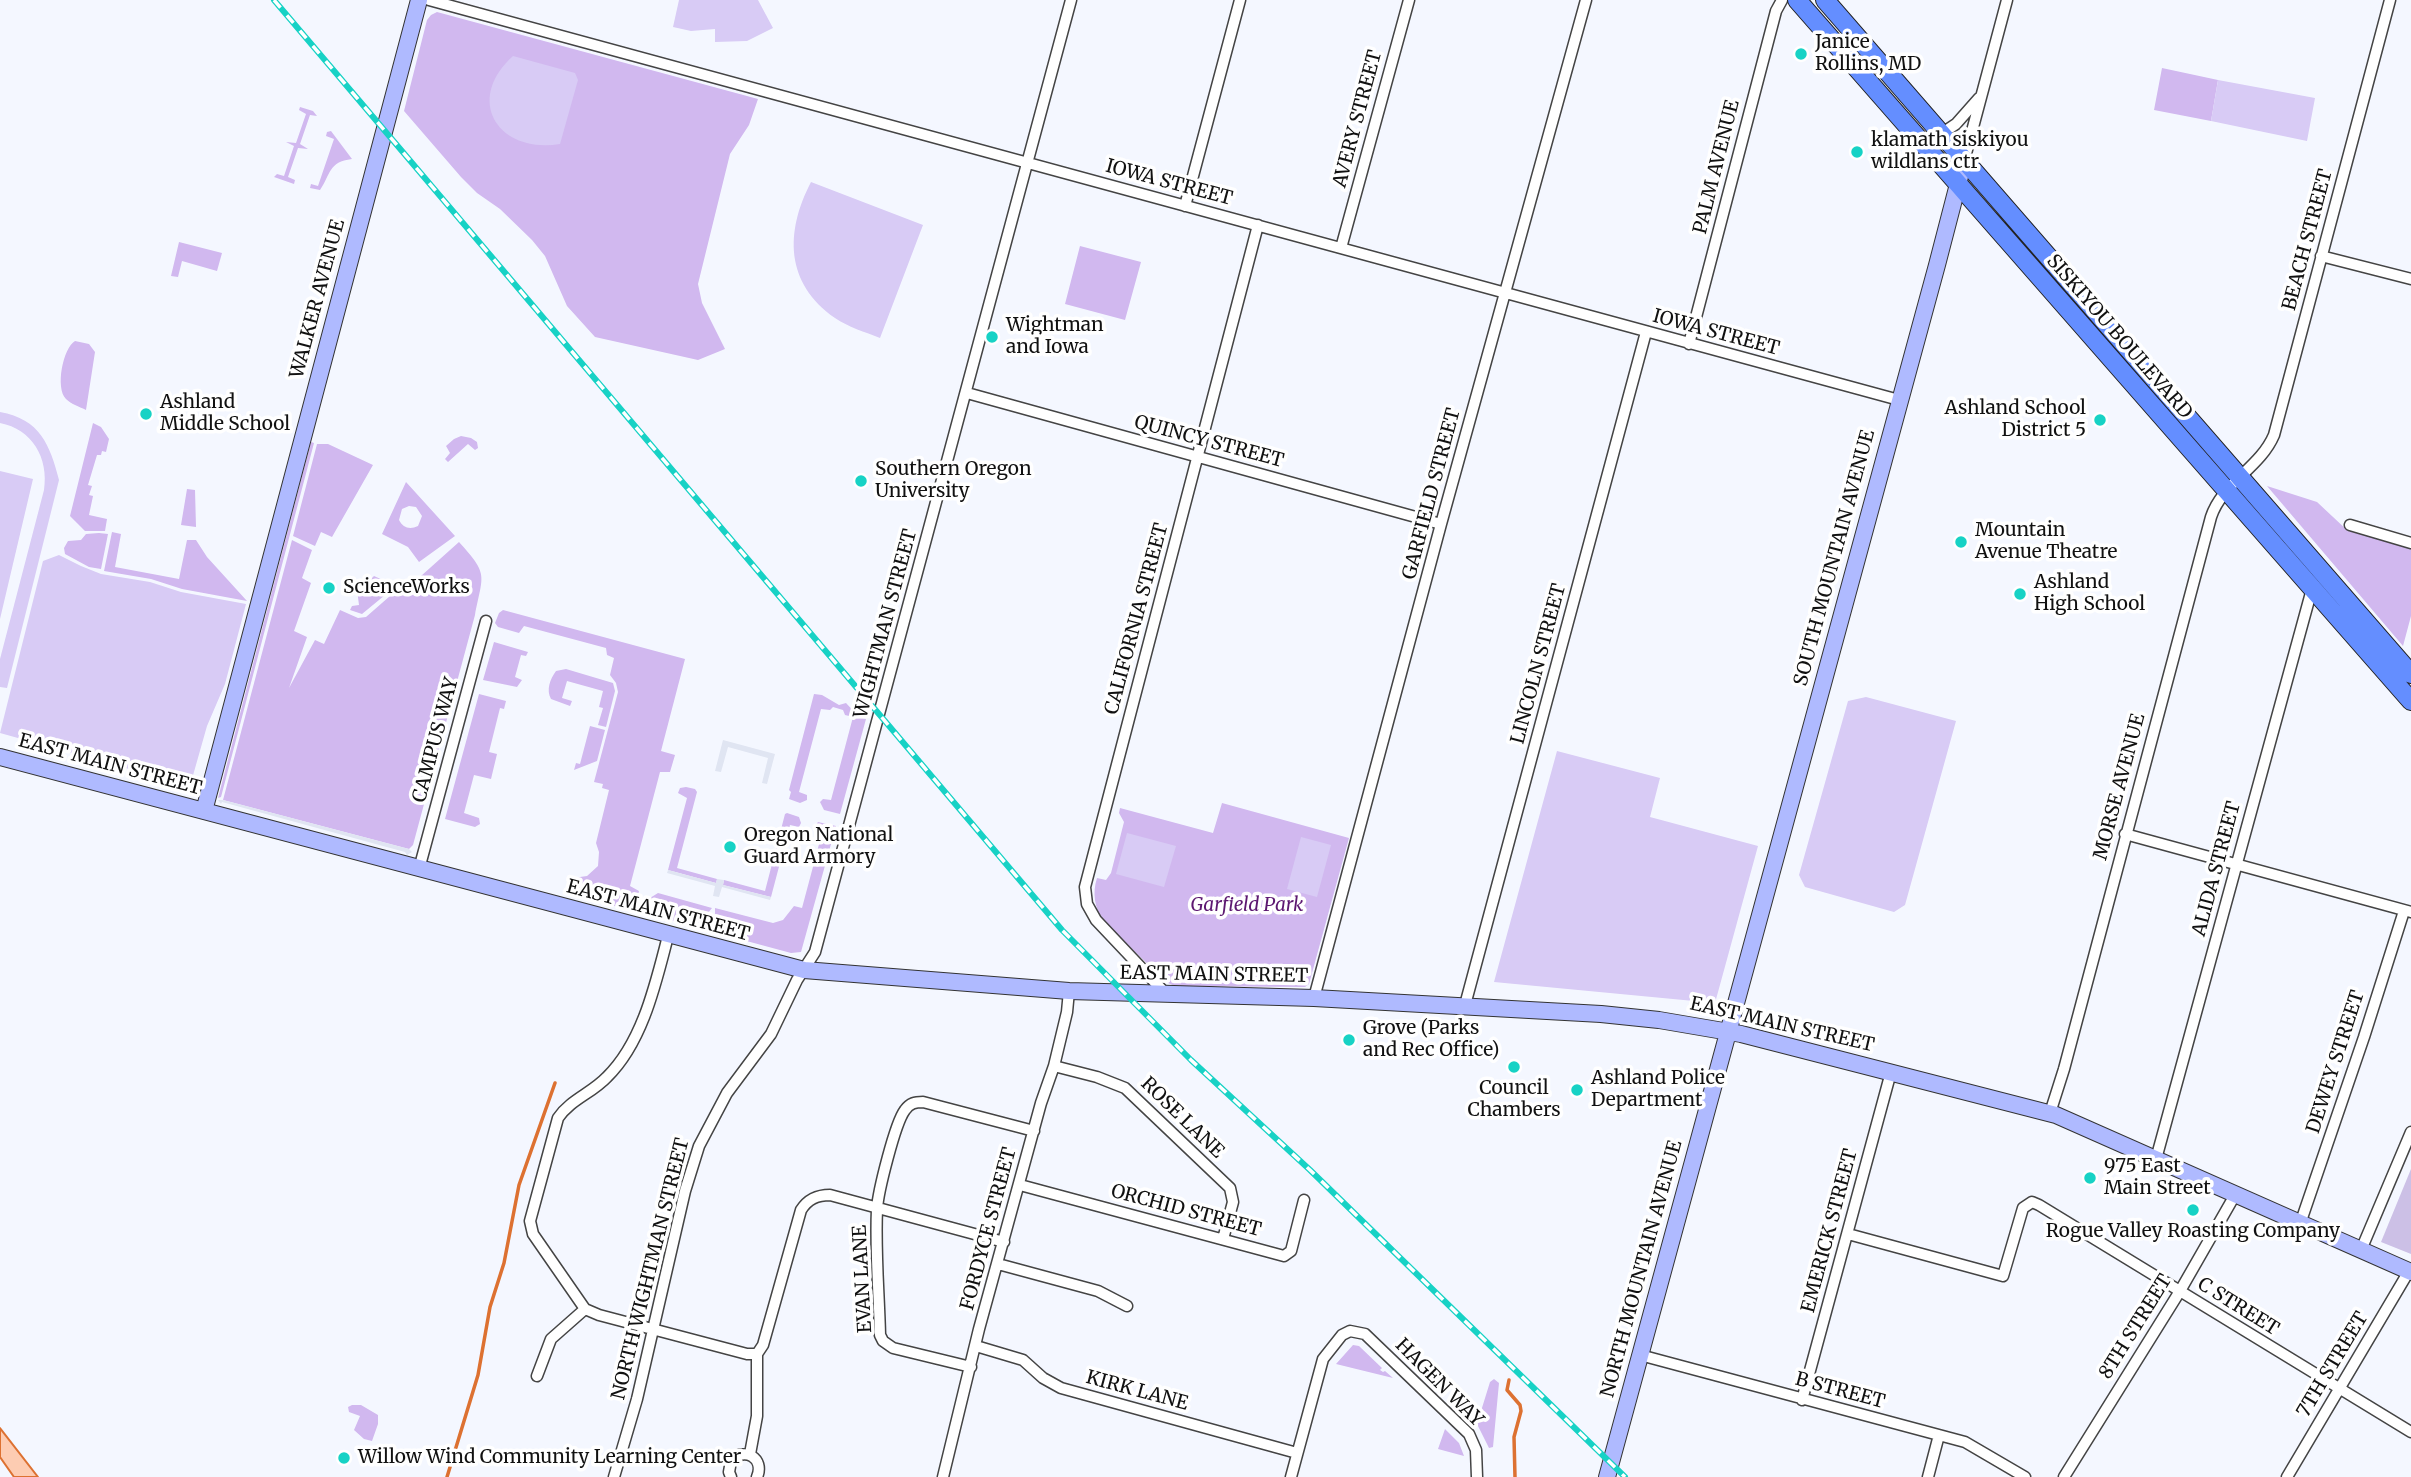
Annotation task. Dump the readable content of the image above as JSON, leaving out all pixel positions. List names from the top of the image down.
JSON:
{
  "streets": {
    "main road": ["SISKIYOU BOULEVARD"],
    "street": [
      "AVERY STREET",
      "PALM AVENUE",
      "IOWA STREET",
      "BEACH STREET",
      "WALKER AVENUE",
      "QUINCY STREET",
      "GARFIELD STREET",
      "SOUTH MOUNTAIN AVENUE",
      "CALIFORNIA STREET",
      "WIGHTMAN STREET",
      "LINCOLN STREET",
      "CAMPUS WAY",
      "EAST MAIN STREET",
      "MORSE AVENUE",
      "ALIDA STREET",
      "DEWEY STREET",
      "ROSE LANE",
      "ORCHID STREET",
      "FORDYCE STREET",
      "EMERICK STREET",
      "NORTH WIGHTMAN STREET",
      "NORTH MOUNTAIN AVENUE",
      "EVAN LANE",
      "C STREET",
      "8TH STREET",
      "7TH STREET",
      "HAGEN WAY",
      "KIRK LANE",
      "B STREET"
    ]
  },
  "crossings": [
    ["AVERY STREET", "IOWA STREET"],
    ["PALM AVENUE", "IOWA STREET"],
    ["IOWA STREET", "GARFIELD STREET"],
    ["IOWA STREET", "SOUTH MOUNTAIN AVENUE"],
    ["IOWA STREET", "CALIFORNIA STREET"],
    ["IOWA STREET", "WIGHTMAN STREET"],
    ["IOWA STREET", "LINCOLN STREET"],
    ["BEACH STREET", "SISKIYOU BOULEVARD"],
    ["BEACH STREET", "MORSE AVENUE"],
    ["WALKER AVENUE", "EAST MAIN STREET"],
    ["SISKIYOU BOULEVARD", "SOUTH MOUNTAIN AVENUE"],
    ["SISKIYOU BOULEVARD", "MORSE AVENUE"],
    ["SISKIYOU BOULEVARD", "ALIDA STREET"],
    ["QUINCY STREET", "GARFIELD STREET"],
    ["QUINCY STREET", "CALIFORNIA STREET"],
    ["QUINCY STREET", "WIGHTMAN STREET"],
    ["GARFIELD STREET", "EAST MAIN STREET"],
    ["SOUTH MOUNTAIN AVENUE", "EAST MAIN STREET"],
    ["SOUTH MOUNTAIN AVENUE", "NORTH MOUNTAIN AVENUE"],
    ["CALIFORNIA STREET", "EAST MAIN STREET"],
    ["WIGHTMAN STREET", "EAST MAIN STREET"],
    ["WIGHTMAN STREET", "NORTH WIGHTMAN STREET"],
    ["LINCOLN STREET", "EAST MAIN STREET"],
    ["CAMPUS WAY", "EAST MAIN STREET"],
    ["EAST MAIN STREET", "MORSE AVENUE"],
    ["EAST MAIN STREET", "ALIDA STREET"],
    ["EAST MAIN STREET", "DEWEY STREET"],
    ["EAST MAIN STREET", "FORDYCE STREET"],
    ["EAST MAIN STREET", "EMERICK STREET"],
    ["EAST MAIN STREET", "NORTH WIGHTMAN STREET"],
    ["EAST MAIN STREET", "NORTH MOUNTAIN AVENUE"],
    ["EAST MAIN STREET", "8TH STREET"],
    ["EAST MAIN STREET", "7TH STREET"],
    ["ROSE LANE", "ORCHID STREET"],
    ["ROSE LANE", "FORDYCE STREET"],
    ["ORCHID STREET", "FORDYCE STREET"],
    ["FORDYCE STREET", "EVAN LANE"],
    ["FORDYCE STREET", "KIRK LANE"],
    ["EMERICK STREET", "C STREET"],
    ["EMERICK STREET", "B STREET"],
    ["NORTH MOUNTAIN AVENUE", "B STREET"],
    ["C STREET", "8TH STREET"],
    ["C STREET", "7TH STREET"],
    ["HAGEN WAY", "KIRK LANE"]
  ],
  "parks": ["Garfield Park"],
  "places": [
    "Janice Rollins, MD",
    "klamath siskiyou wildlans ctr",
    "Wightman and Iowa",
    "Ashland Middle School",
    "Ashland School District 5",
    "Southern Oregon University",
    "Mountain Avenue Theatre",
    "ScienceWorks",
    "Ashland High School",
    "Oregon National Guard Armory",
    "Grove (Parks and Rec Office)",
    "Council Chambers",
    "Ashland Police Department",
    "975 East Main Street",
    "Rogue Valley Roasting Company",
    "Willow Wind Community Learning Center"
  ]
}
